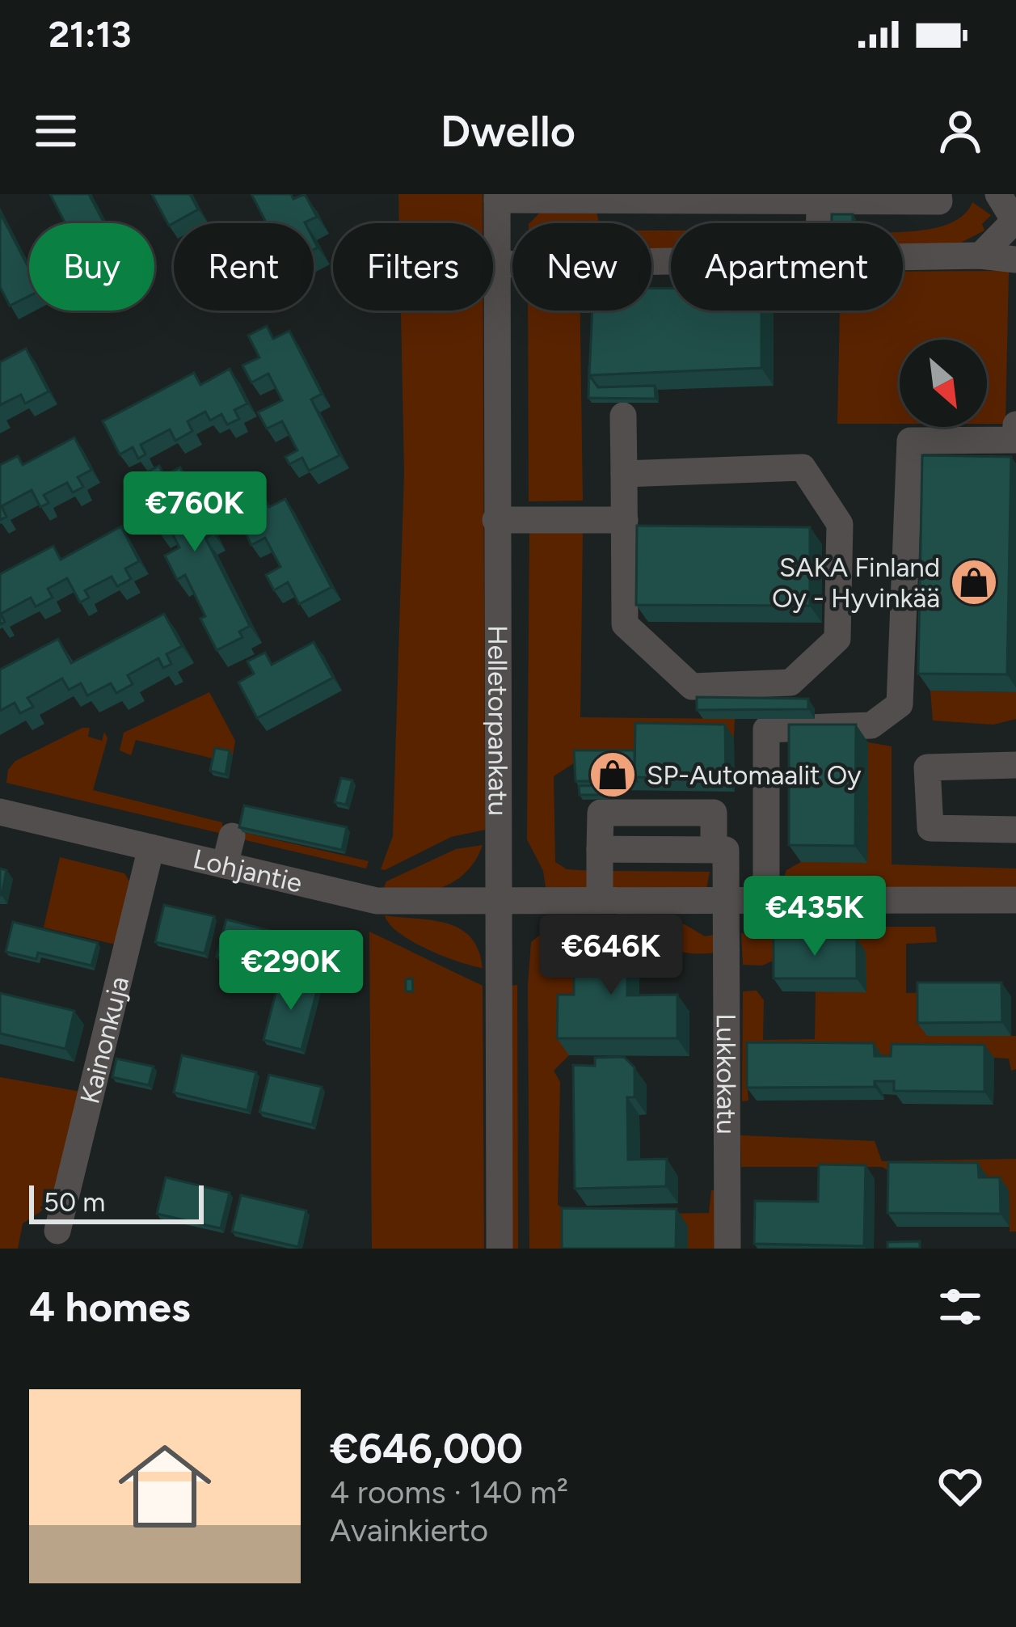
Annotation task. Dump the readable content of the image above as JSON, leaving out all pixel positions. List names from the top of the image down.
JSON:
{
  "streets": {
    "street": [
      "Helletorpankatu",
      "Lohjantie",
      "Kainonkuja",
      "Lukkokatu"
    ]
  },
  "crossings": [
    ["Helletorpankatu", "Lohjantie"],
    ["Lohjantie", "Kainonkuja"],
    ["Lohjantie", "Lukkokatu"]
  ],
  "places": {
    "shop": ["SAKA Finland Oy - Hyvinkää", "SP-Automaalit Oy"]
  },
  "scale_bar": "50 m",
  "north": "bottom right",
  "page": {
    "status": "21:13",
    "header": "Dwello",
    "chip": [
      "Buy",
      "Rent",
      "Filters",
      "New",
      "Apartment"
    ],
    "price": [
      "€760K",
      "€435K",
      "€646K",
      "€290K"
    ],
    "scale": "50 m",
    "heading": "4 homes",
    "list": [
      {
        "name": "€646,000",
        "note": "4 rooms · 140 m² · Avainkierto"
      }
    ]
  }
}
